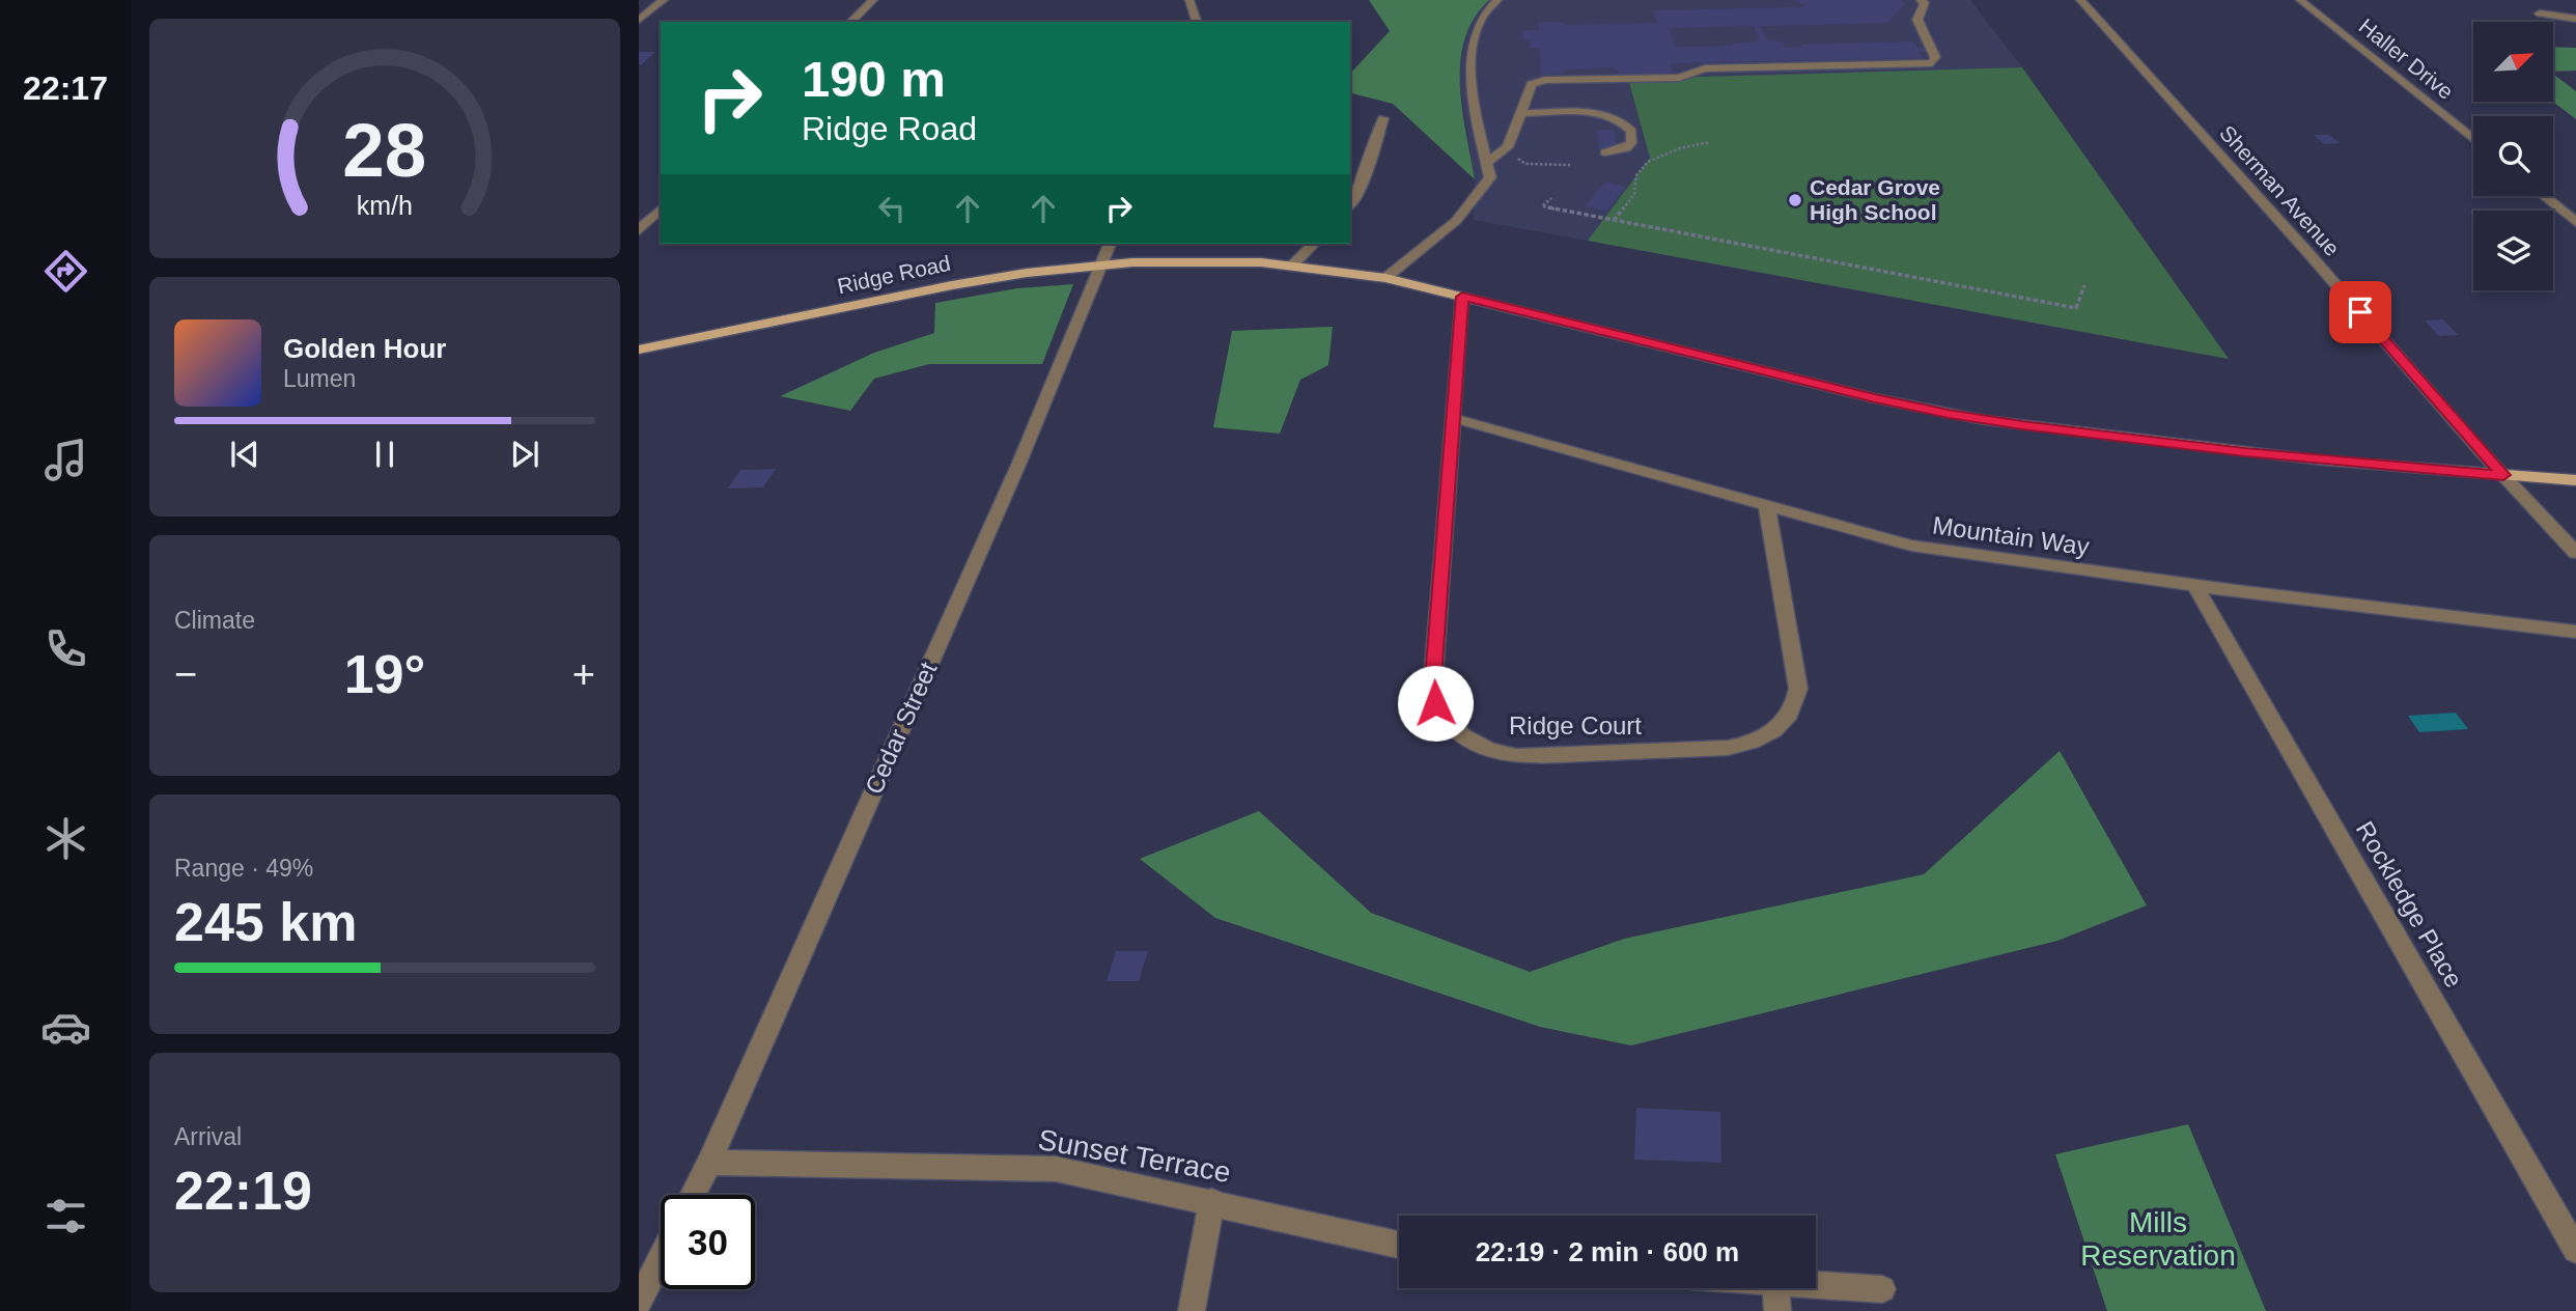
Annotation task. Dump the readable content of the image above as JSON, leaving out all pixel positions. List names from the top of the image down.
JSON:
{
  "streets": {
    "main road": ["Ridge Road"],
    "street": [
      "Haller Drive",
      "Sherman Avenue",
      "Mountain Way",
      "Ridge Court",
      "Cedar Street",
      "Rockledge Place",
      "Sunset Terrace"
    ]
  },
  "crossings": [
    ["Sherman Avenue", "Ridge Road"],
    ["Ridge Road", "Ridge Court"],
    ["Ridge Road", "Cedar Street"],
    ["Mountain Way", "Ridge Court"],
    ["Mountain Way", "Rockledge Place"],
    ["Cedar Street", "Sunset Terrace"]
  ],
  "parks": ["Mills Reservation"],
  "places": ["Cedar Grove High School"],
  "north": "top right",
  "page": {
    "tabs": "22:17",
    "turn": ["190 m", "Ridge Road"],
    "song": ["Golden Hour", "Lumen"],
    "tile": [
      "Climate",
      ["Range · 49%", "245 km"],
      ["Arrival", "22:19"]
    ],
    "heat": ["−", "19°", "+"],
    "limit": "30",
    "trip": "22:19 · 2 min · 600 m",
    "gauge": ["28", "km/h"]
  }
}
